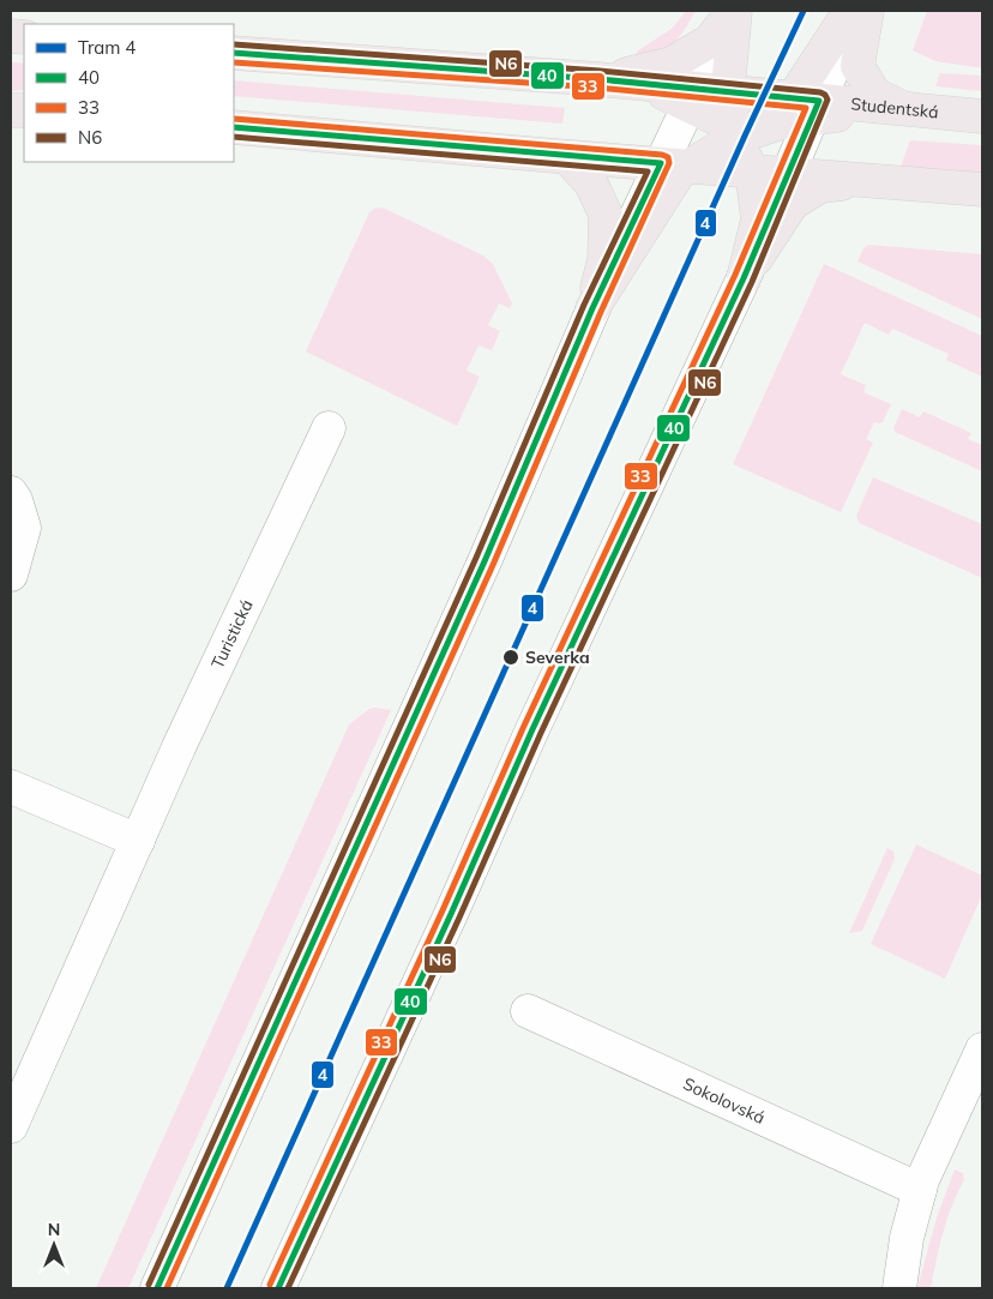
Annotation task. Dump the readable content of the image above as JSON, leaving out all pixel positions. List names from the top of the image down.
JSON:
{
  "streets": {
    "main road": ["Studentská", "Turistická", "Sokolovská"]
  },
  "places": ["Severka"],
  "lines": [
    "tram line 4",
    "transit line N6",
    "transit line 40",
    "transit line 33"
  ],
  "legend": [
    "Tram 4",
    "40",
    "33",
    "N6"
  ],
  "north": "top"
}
